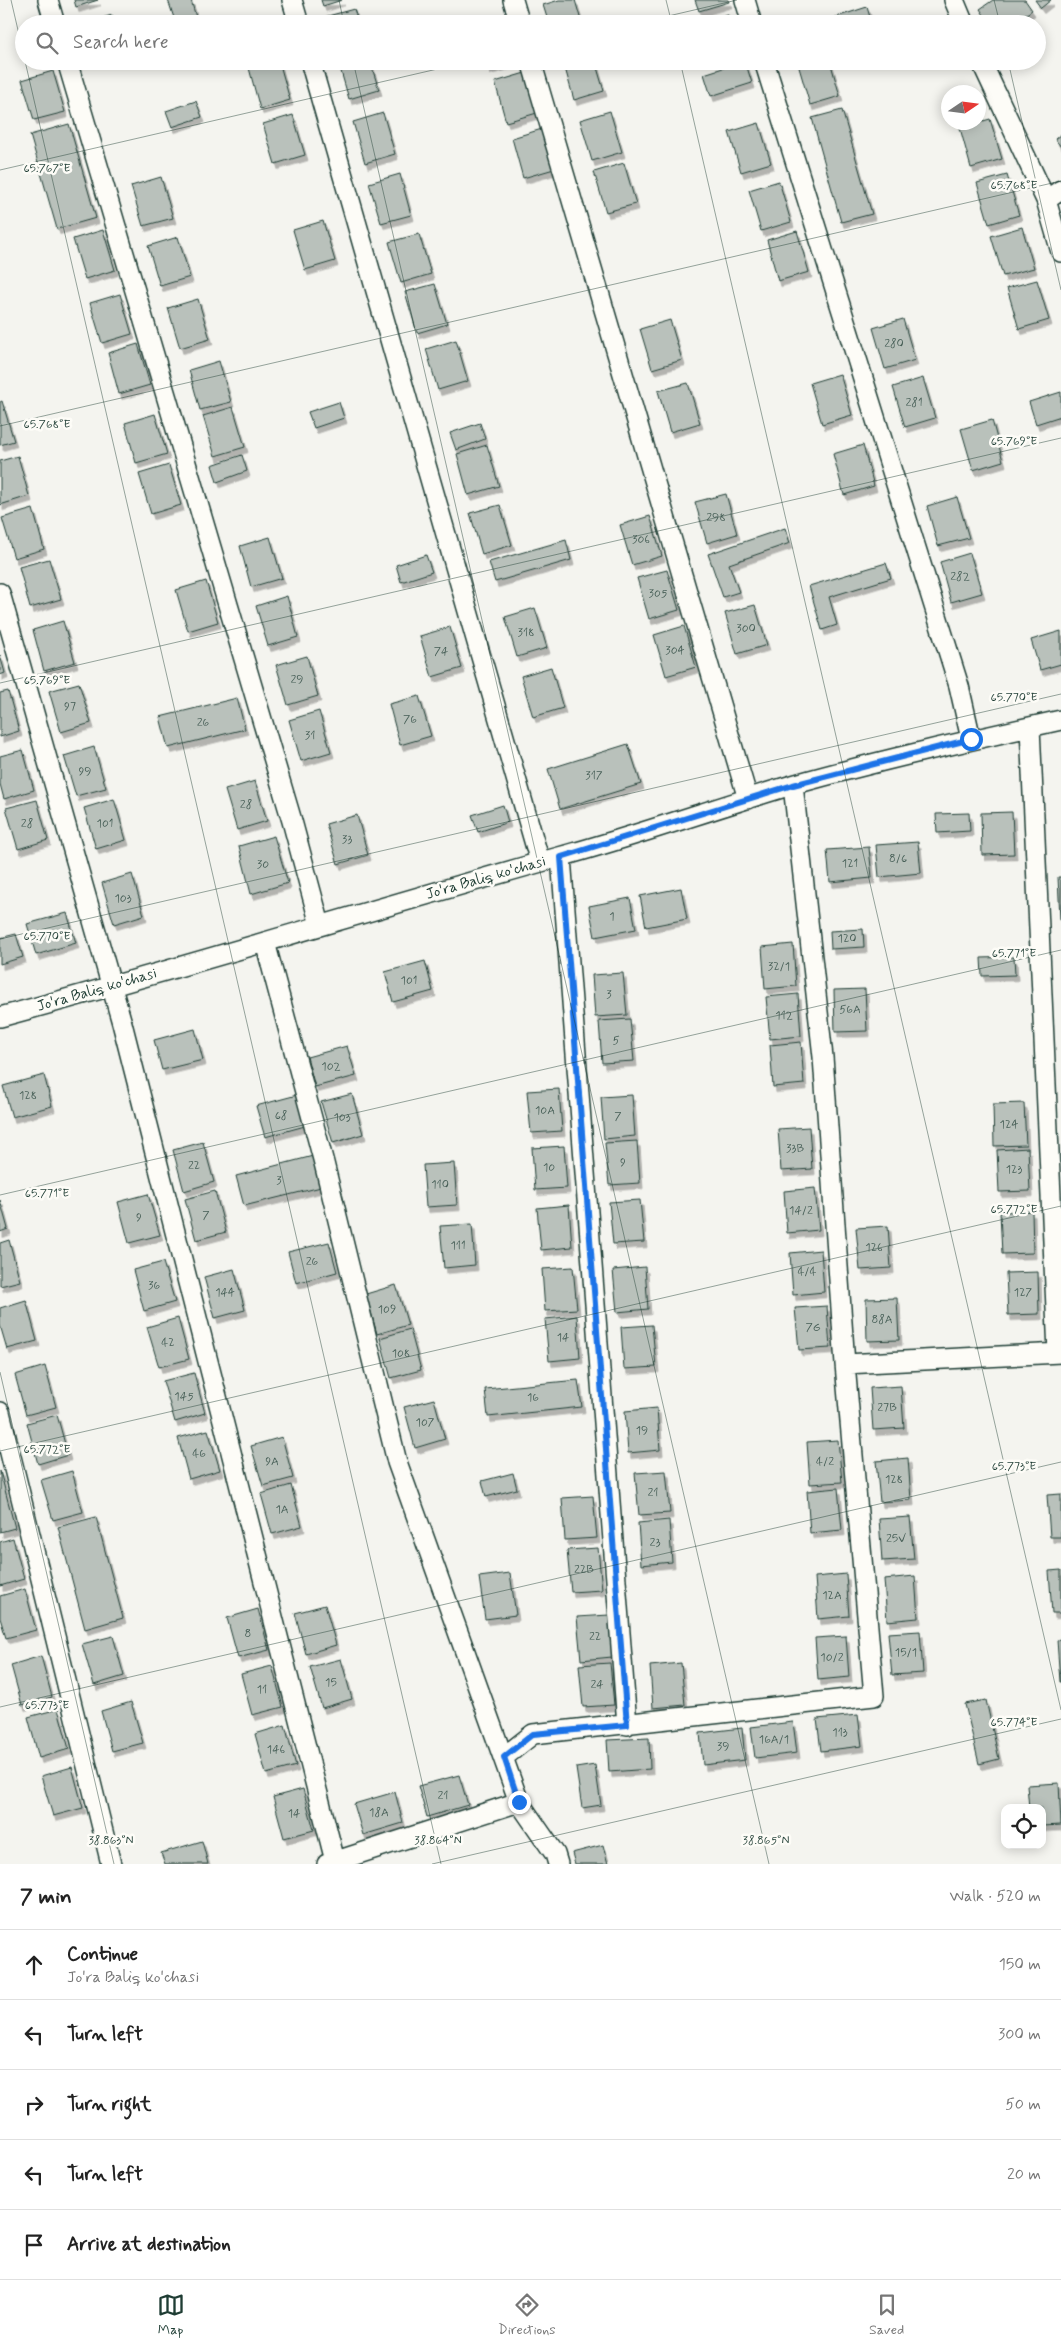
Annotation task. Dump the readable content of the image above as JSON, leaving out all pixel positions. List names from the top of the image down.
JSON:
{
  "streets": {
    "street": ["Jo'ra Baliq ko'chasi"]
  },
  "house_numbers": [
    "280",
    "281",
    "298",
    "306",
    "282",
    "305",
    "300",
    "318",
    "304",
    "74",
    "29",
    "97",
    "76",
    "26",
    "31",
    "99",
    "317",
    "28",
    "28",
    "101",
    "33",
    "8/6",
    "121",
    "30",
    "103",
    "1",
    "120",
    "32/1",
    "101",
    "3",
    "56A",
    "112",
    "5",
    "102",
    "128",
    "10A",
    "68",
    "7",
    "103",
    "124",
    "33B",
    "9",
    "22",
    "10",
    "123",
    "3",
    "110",
    "14/2",
    "7",
    "9",
    "111",
    "126",
    "26",
    "4/4",
    "36",
    "144",
    "127",
    "109",
    "88A",
    "7G",
    "14",
    "42",
    "108",
    "145",
    "16",
    "27B",
    "107",
    "19",
    "46",
    "9A",
    "4/2",
    "128",
    "21",
    "1A",
    "25V",
    "23",
    "22B",
    "12A",
    "8",
    "22",
    "15/1",
    "10/2",
    "15",
    "24",
    "11",
    "113",
    "16A/1",
    "39",
    "146",
    "21",
    "18A",
    "14"
  ],
  "north": "right",
  "page": {
    "search": "Search here",
    "heading": ["7 min", "Walk · 520 m"],
    "list": [
      ["Continue", "Jo'ra Baliq ko'chasi", "150 m"],
      ["Turn left", "300 m"],
      ["Turn right", "50 m"],
      ["Turn left", "20 m"],
      "Arrive at destination"
    ],
    "nav": ["Map", "Directions", "Saved"]
  },
  "coordinates": [
    "65.767°E",
    "65.768°E",
    "65.769°E",
    "65.770°E",
    "65.771°E",
    "65.772°E",
    "65.773°E",
    "65.774°E",
    "38.863°N",
    "38.864°N",
    "38.865°N"
  ]
}
